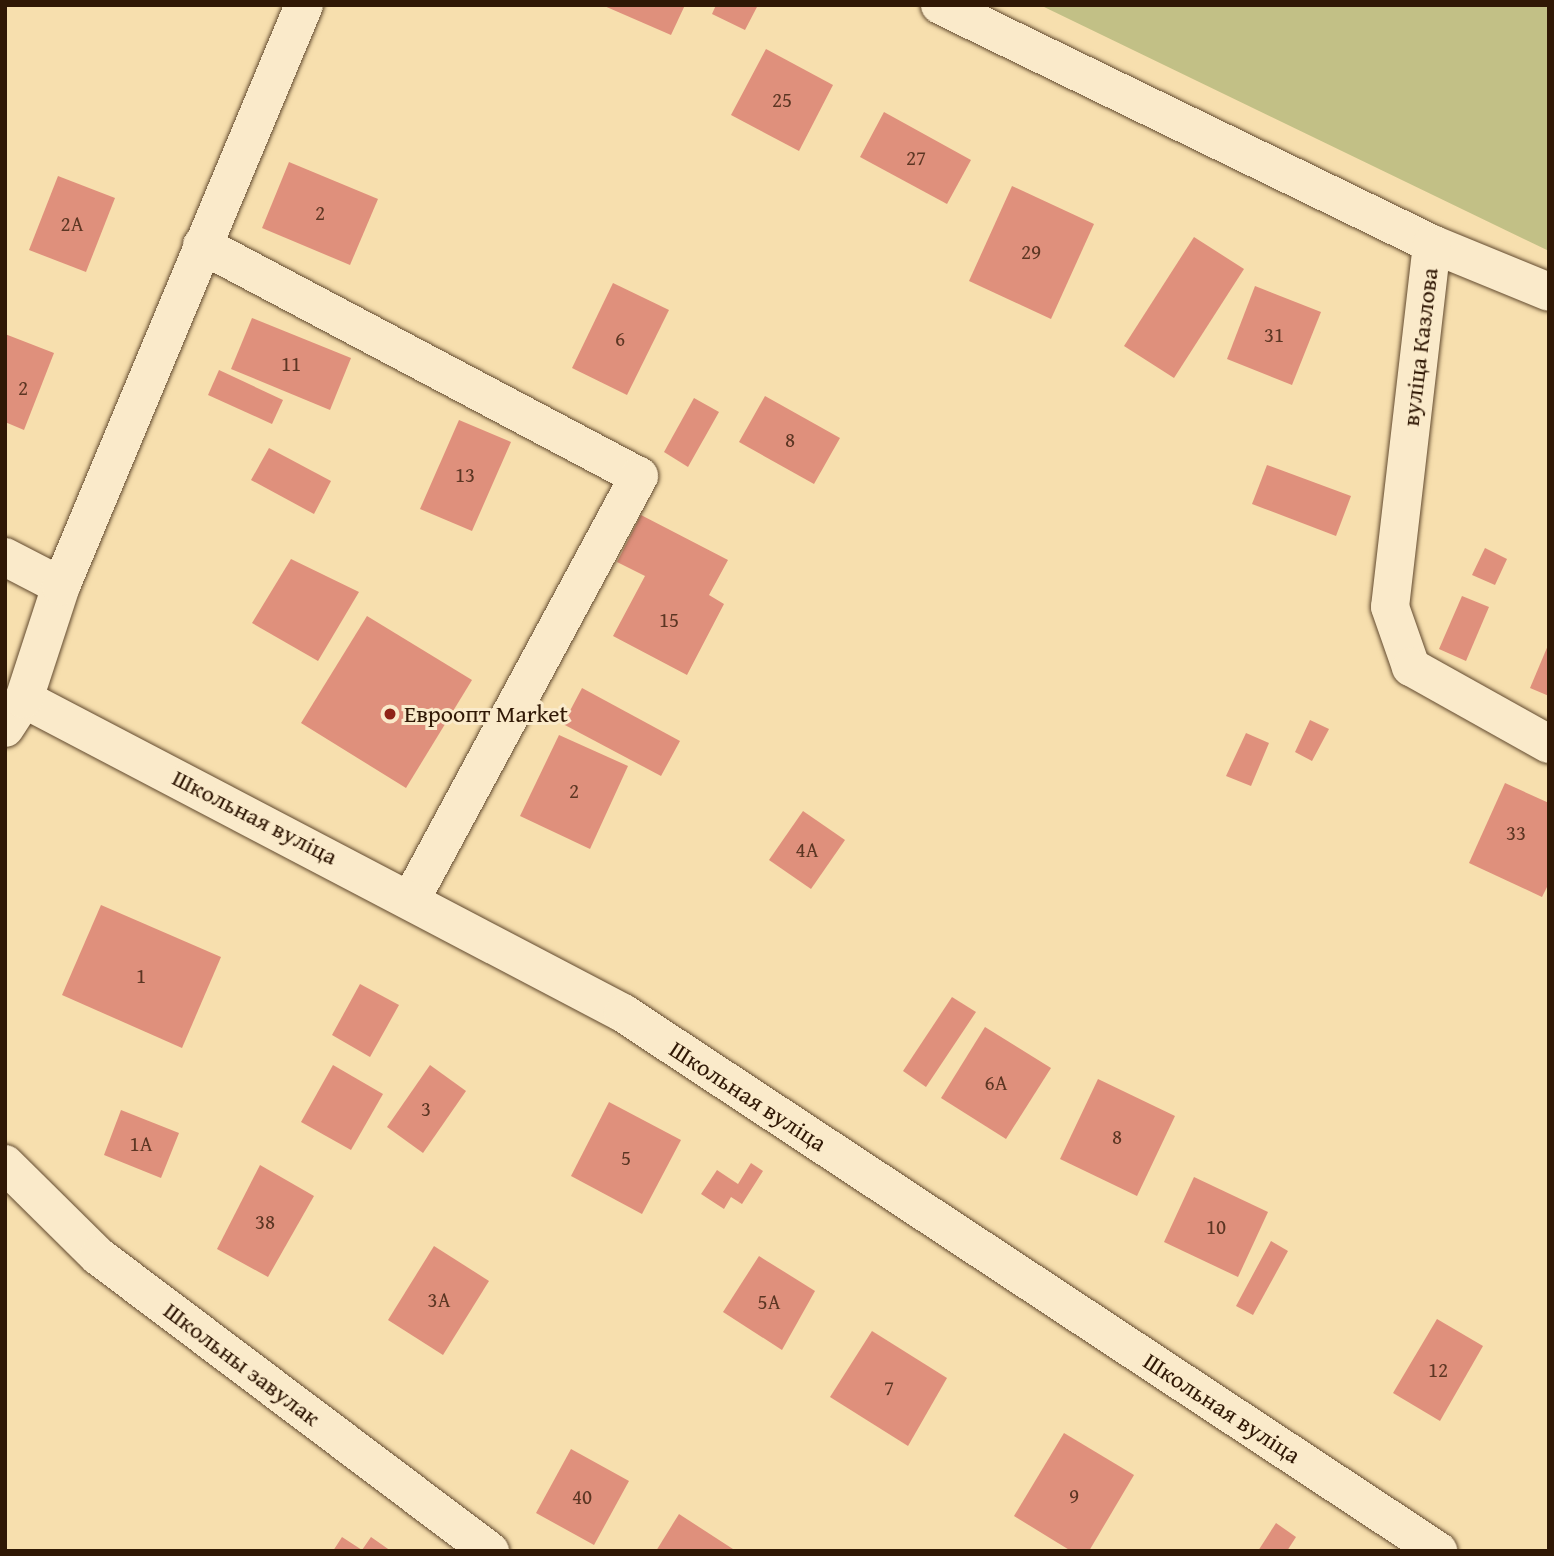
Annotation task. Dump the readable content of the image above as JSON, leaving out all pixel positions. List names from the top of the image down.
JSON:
{
  "streets": {
    "street": ["вуліца Казлова", "Школьная вуліца", "Школьны завулак"]
  },
  "places": ["Евроопт Market"],
  "house_numbers": [
    "25",
    "27",
    "2",
    "2А",
    "29",
    "31",
    "6",
    "11",
    "2",
    "8",
    "13",
    "15",
    "2",
    "33",
    "4А",
    "1",
    "6А",
    "3",
    "8",
    "1А",
    "5",
    "38",
    "10",
    "3А",
    "5А",
    "12",
    "7",
    "9",
    "40"
  ]
}
